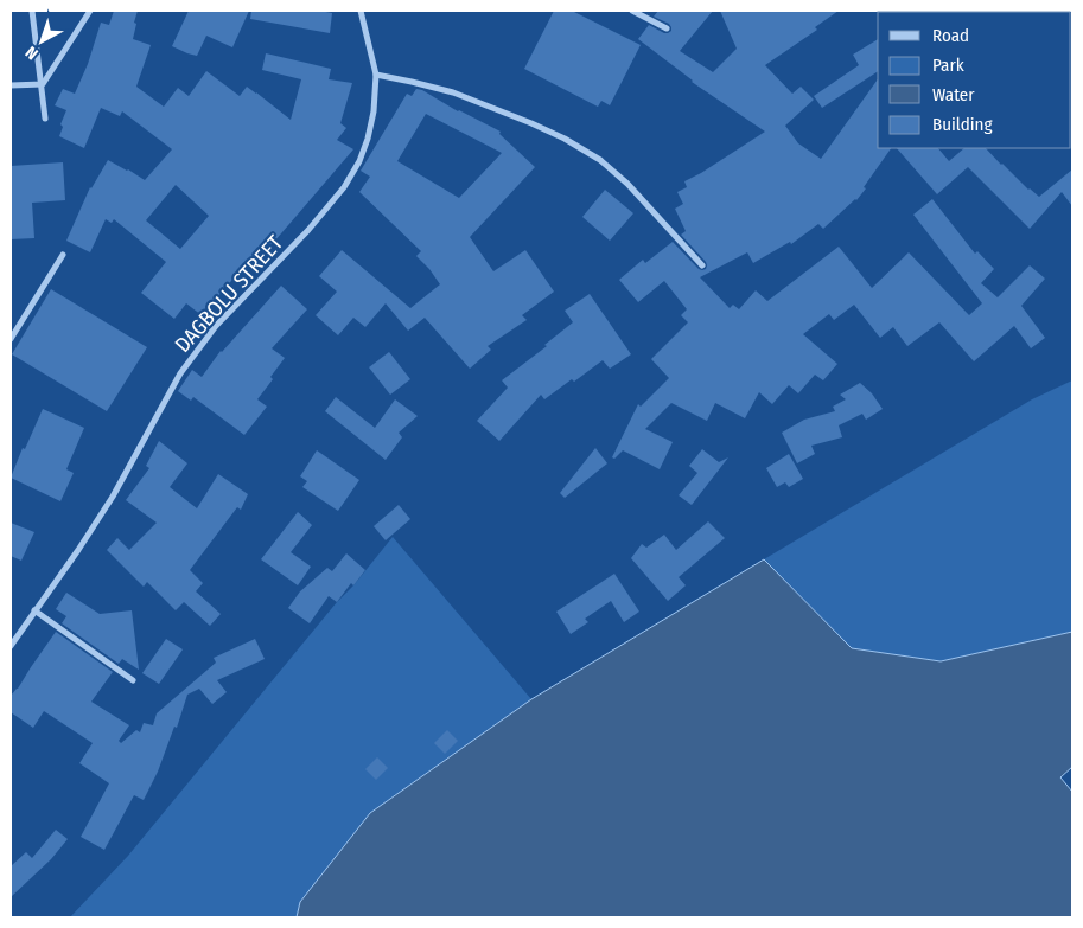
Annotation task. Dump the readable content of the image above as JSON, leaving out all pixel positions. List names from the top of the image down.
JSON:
{
  "streets": {
    "street": ["DAGBOLU STREET"]
  },
  "legend": [
    "Road",
    "Park",
    "Water",
    "Building"
  ],
  "north": "bottom left"
}
